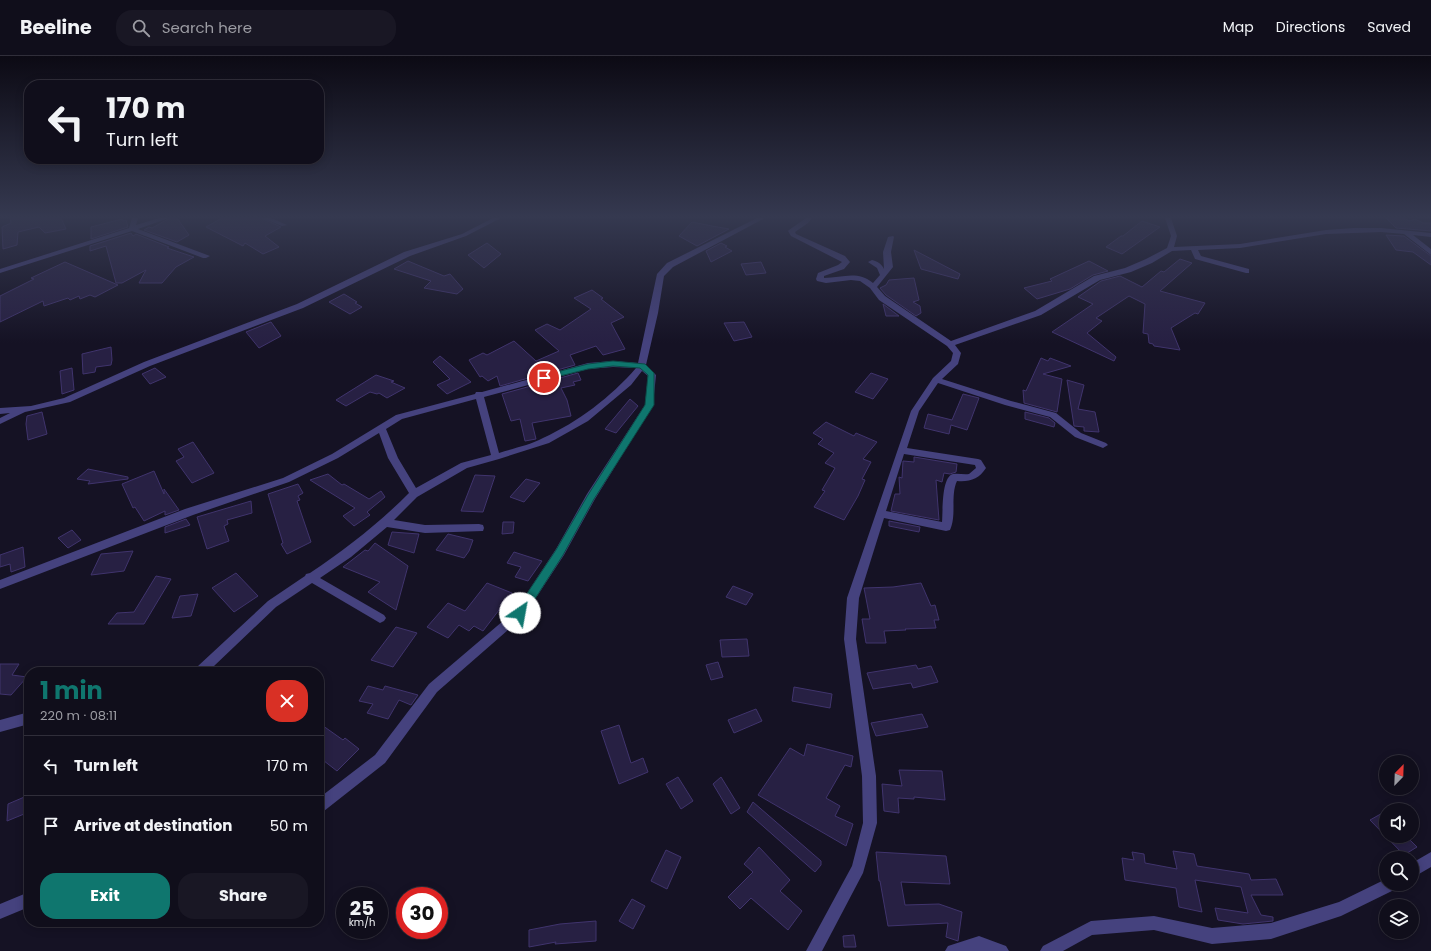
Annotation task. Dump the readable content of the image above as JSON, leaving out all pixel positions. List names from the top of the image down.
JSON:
{
  "north": "top right",
  "page": {
    "header": "Beeline",
    "search": "Search here",
    "nav": ["Map", "Directions", "Saved"],
    "turn": ["170 m", "Turn left"],
    "heading": ["1 min", "220 m · 08:11"],
    "list": [
      {
        "name": "Turn left",
        "value": "170 m"
      },
      {
        "name": "Arrive at destination",
        "value": "50 m"
      }
    ],
    "buttons": ["Exit", "Share"],
    "speed": "25 km/h",
    "limit": "30"
  }
}
